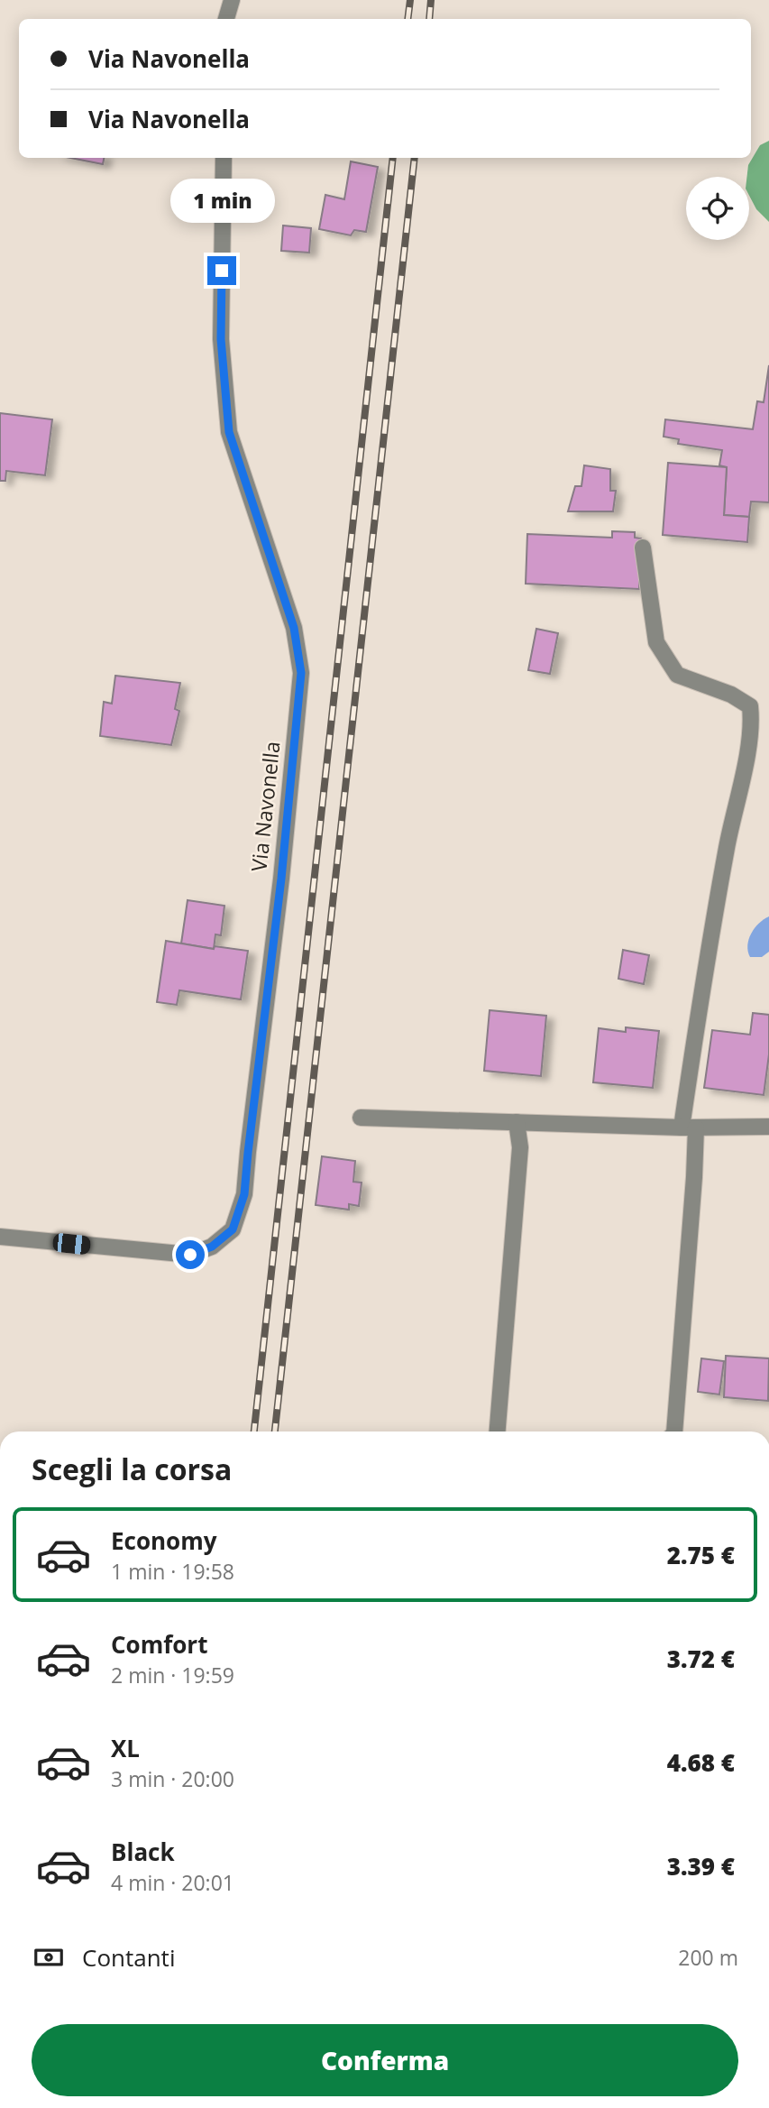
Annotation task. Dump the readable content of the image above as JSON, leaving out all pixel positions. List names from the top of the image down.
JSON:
{
  "streets": {
    "street": ["Via Navonella"]
  },
  "page": {
    "banner": ["Via Navonella", "Via Navonella"],
    "bubble": "1 min",
    "heading": "Scegli la corsa",
    "list": [
      {
        "name": "Economy",
        "note": "1 min · 19:58",
        "value": "2.75 €"
      },
      {
        "name": "Comfort",
        "note": "2 min · 19:59",
        "value": "3.72 €"
      },
      {
        "name": "XL",
        "note": "3 min · 20:00",
        "value": "4.68 €"
      },
      {
        "name": "Black",
        "note": "4 min · 20:01",
        "value": "3.39 €"
      }
    ],
    "pay": ["Contanti", "200 m"],
    "buttons": "Conferma"
  }
}
